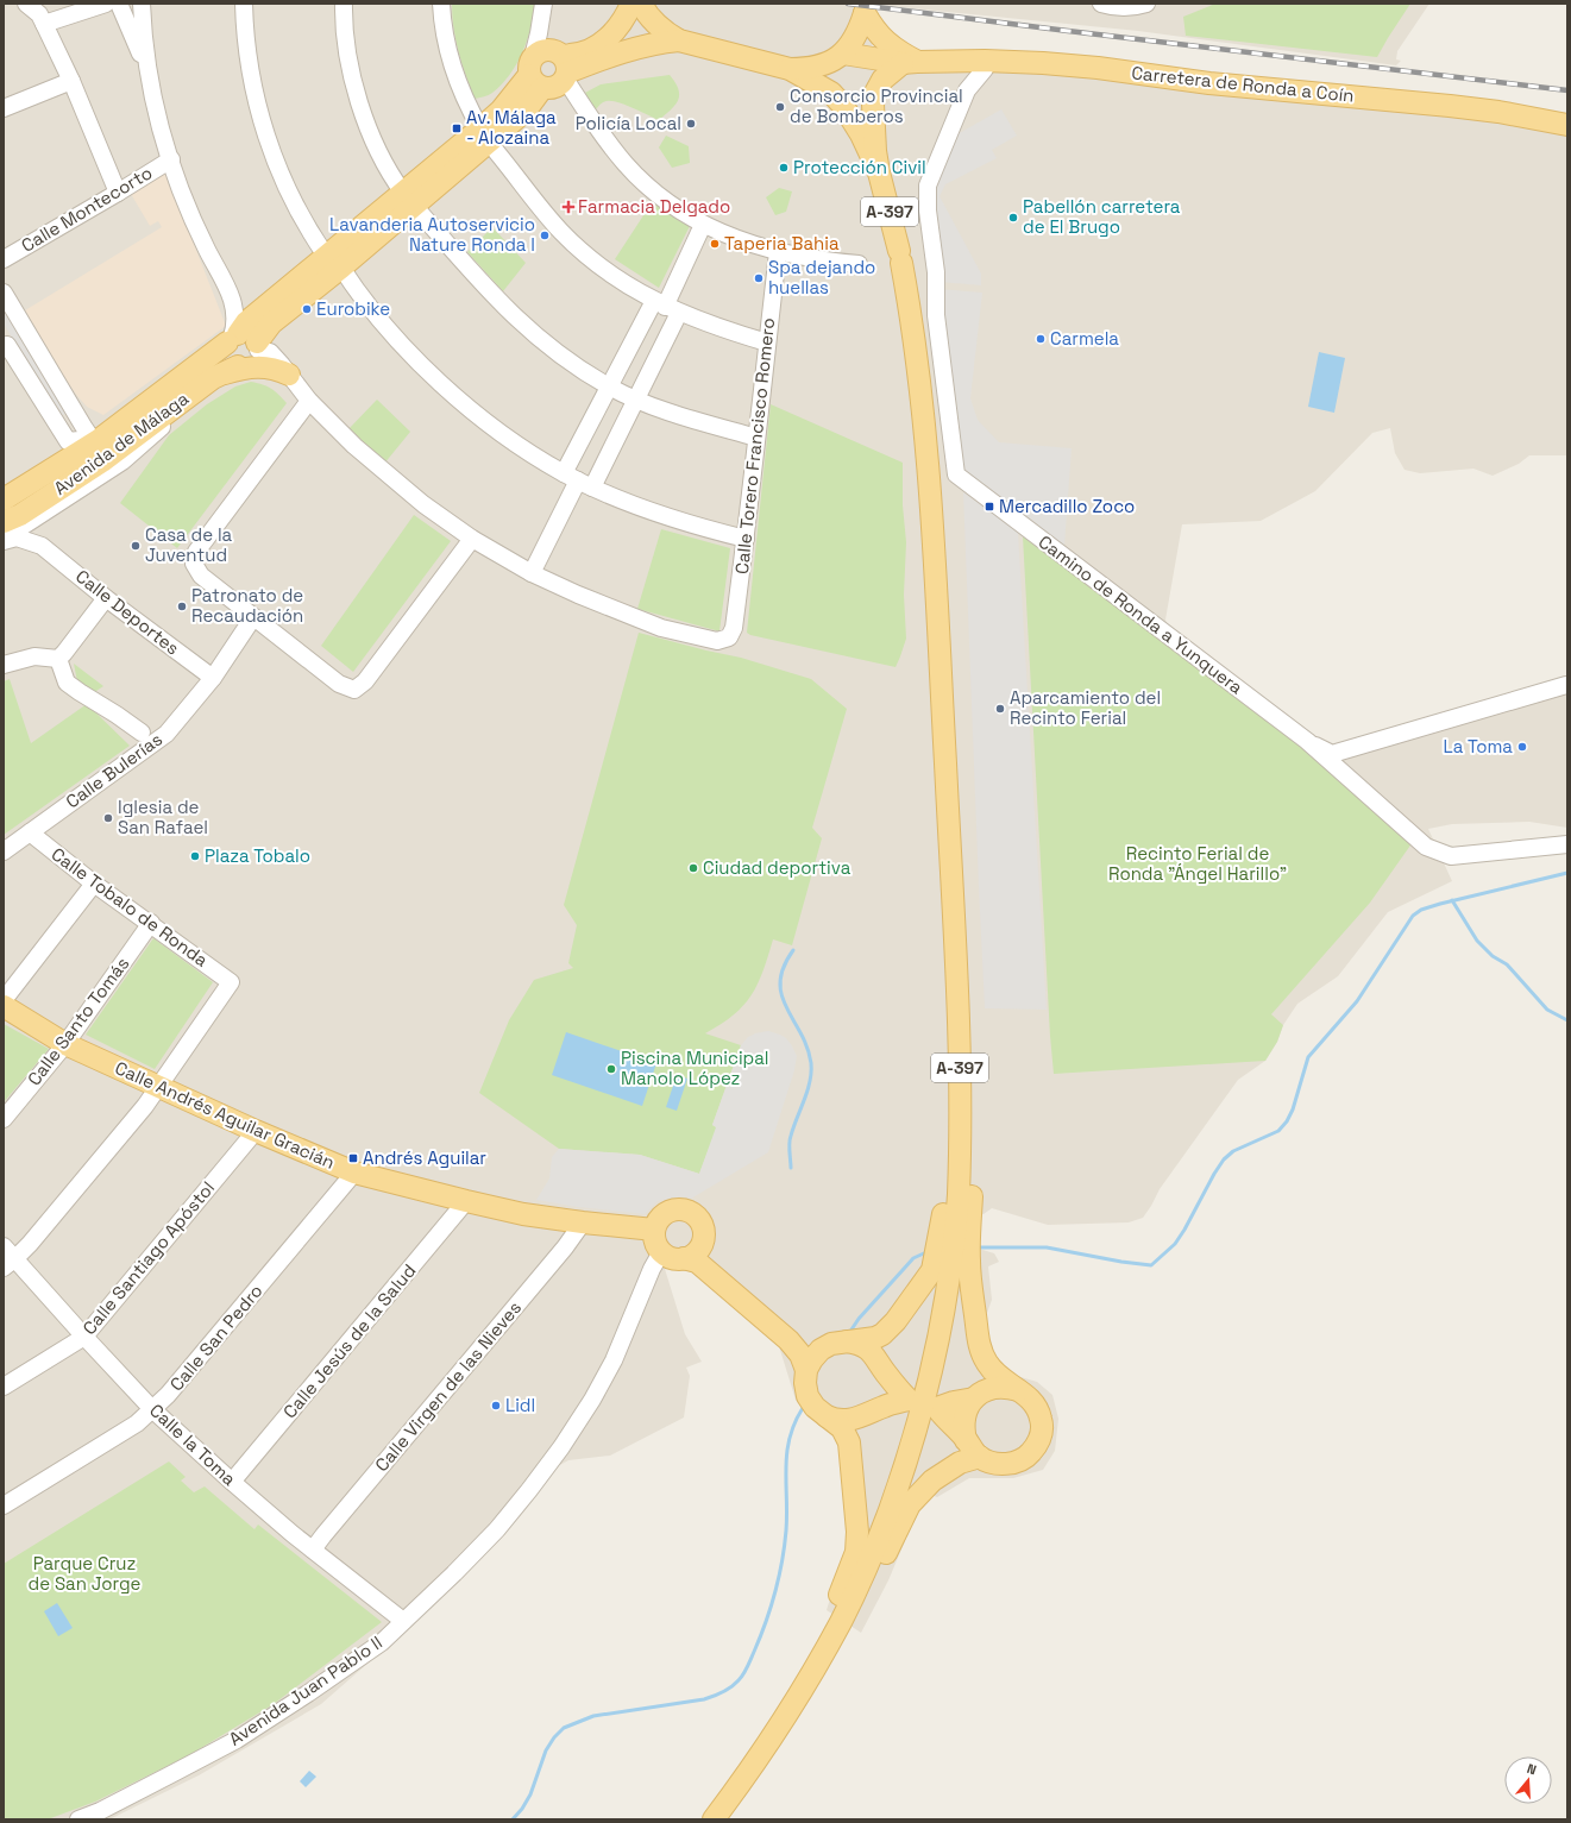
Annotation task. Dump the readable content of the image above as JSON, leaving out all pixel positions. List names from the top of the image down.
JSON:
{
  "streets": {
    "main road": [
      "Carretera de Ronda a Coín",
      "A-397",
      "Avenida de Málaga",
      "Calle Andrés Aguilar Gracián"
    ],
    "street": [
      "Calle Montecorto",
      "Calle Torero Francisco Romero",
      "Calle Deportes",
      "Camino de Ronda a Yunquera",
      "Calle Bulerías",
      "Calle Tobalo de Ronda",
      "Calle Santo Tomás",
      "Calle Santiago Apóstol",
      "Calle San Pedro",
      "Calle Jesús de la Salud",
      "Calle Virgen de las Nieves",
      "Calle la Toma",
      "Avenida Juan Pablo II"
    ]
  },
  "crossings": [
    ["Carretera de Ronda a Coín", "Camino de Ronda a Yunquera"],
    ["Calle Deportes", "Calle Bulerías"],
    ["Calle Bulerías", "Calle Tobalo de Ronda"],
    ["Calle Tobalo de Ronda", "Calle Santo Tomás"],
    ["Calle Tobalo de Ronda", "Calle Andrés Aguilar Gracián"],
    ["Calle Santo Tomás", "Calle Andrés Aguilar Gracián"],
    ["Calle Andrés Aguilar Gracián", "Calle Santiago Apóstol"],
    ["Calle Andrés Aguilar Gracián", "Calle San Pedro"],
    ["Calle Andrés Aguilar Gracián", "Calle Jesús de la Salud"],
    ["Calle Andrés Aguilar Gracián", "Calle Virgen de las Nieves"],
    ["Calle Andrés Aguilar Gracián", "Avenida Juan Pablo II"],
    ["Calle Santiago Apóstol", "Calle la Toma"],
    ["Calle San Pedro", "Calle la Toma"],
    ["Calle Jesús de la Salud", "Calle la Toma"],
    ["Calle Virgen de las Nieves", "Calle la Toma"],
    ["Calle la Toma", "Avenida Juan Pablo II"]
  ],
  "parks": ["Recinto Ferial de Ronda \"Ángel Harillo\"", "Parque Cruz de San Jorge"],
  "places": {
    "other": [
      "Consorcio Provincial de Bomberos",
      "Policía Local",
      "Protección Civil",
      "Pabellón carretera de El Brugo",
      "Lavanderia Autoservicio Nature Ronda I",
      "Taperia Bahia",
      "Spa dejando huellas",
      "Eurobike",
      "Carmela",
      "Casa de la Juventud",
      "Patronato de Recaudación",
      "Aparcamiento del Recinto Ferial",
      "La Toma",
      "Iglesia de San Rafael",
      "Plaza Tobalo",
      "Ciudad deportiva",
      "Piscina Municipal Manolo López",
      "Lidl"
    ],
    "transit": ["Av. Málaga - Alozaina", "Mercadillo Zoco", "Andrés Aguilar"],
    "health": ["Farmacia Delgado"]
  },
  "north": "top"
}
